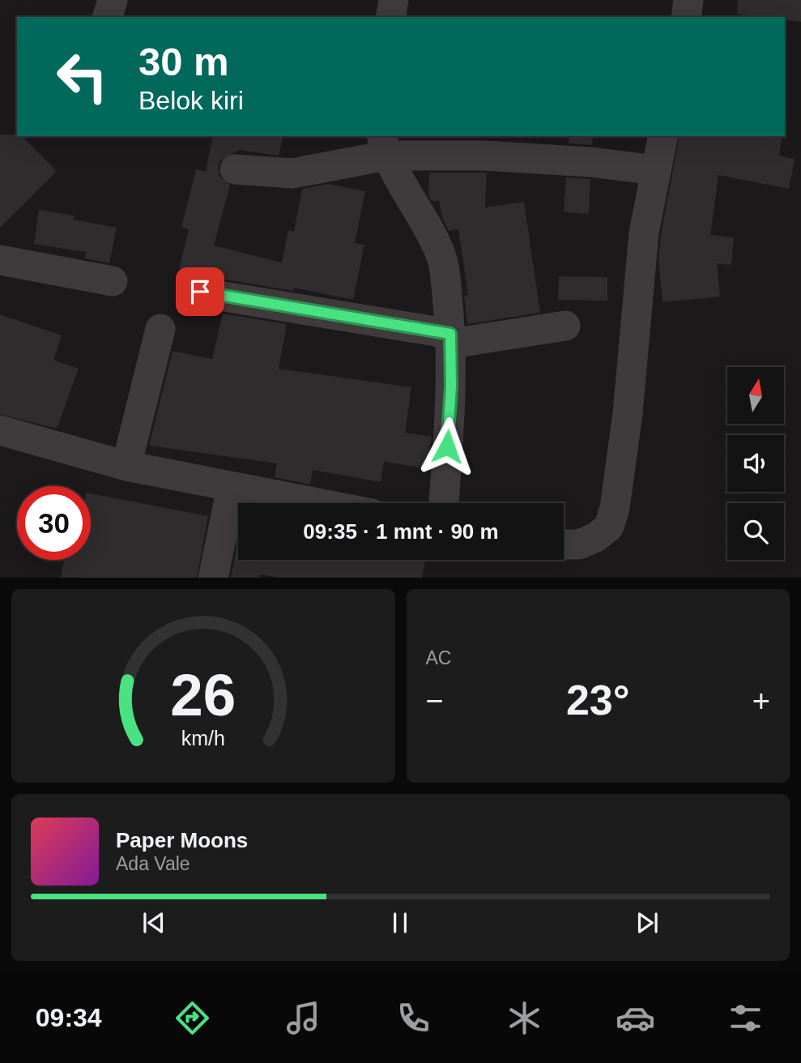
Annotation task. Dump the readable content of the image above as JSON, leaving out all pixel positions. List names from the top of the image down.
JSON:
{
  "north": "top",
  "page": {
    "turn": ["30 m", "Belok kiri"],
    "limit": "30",
    "trip": "09:35 · 1 mnt · 90 m",
    "tile": "AC",
    "heat": ["−", "23°", "+"],
    "song": ["Paper Moons", "Ada Vale"],
    "tabs": "09:34",
    "gauge": ["26", "km/h"]
  }
}
